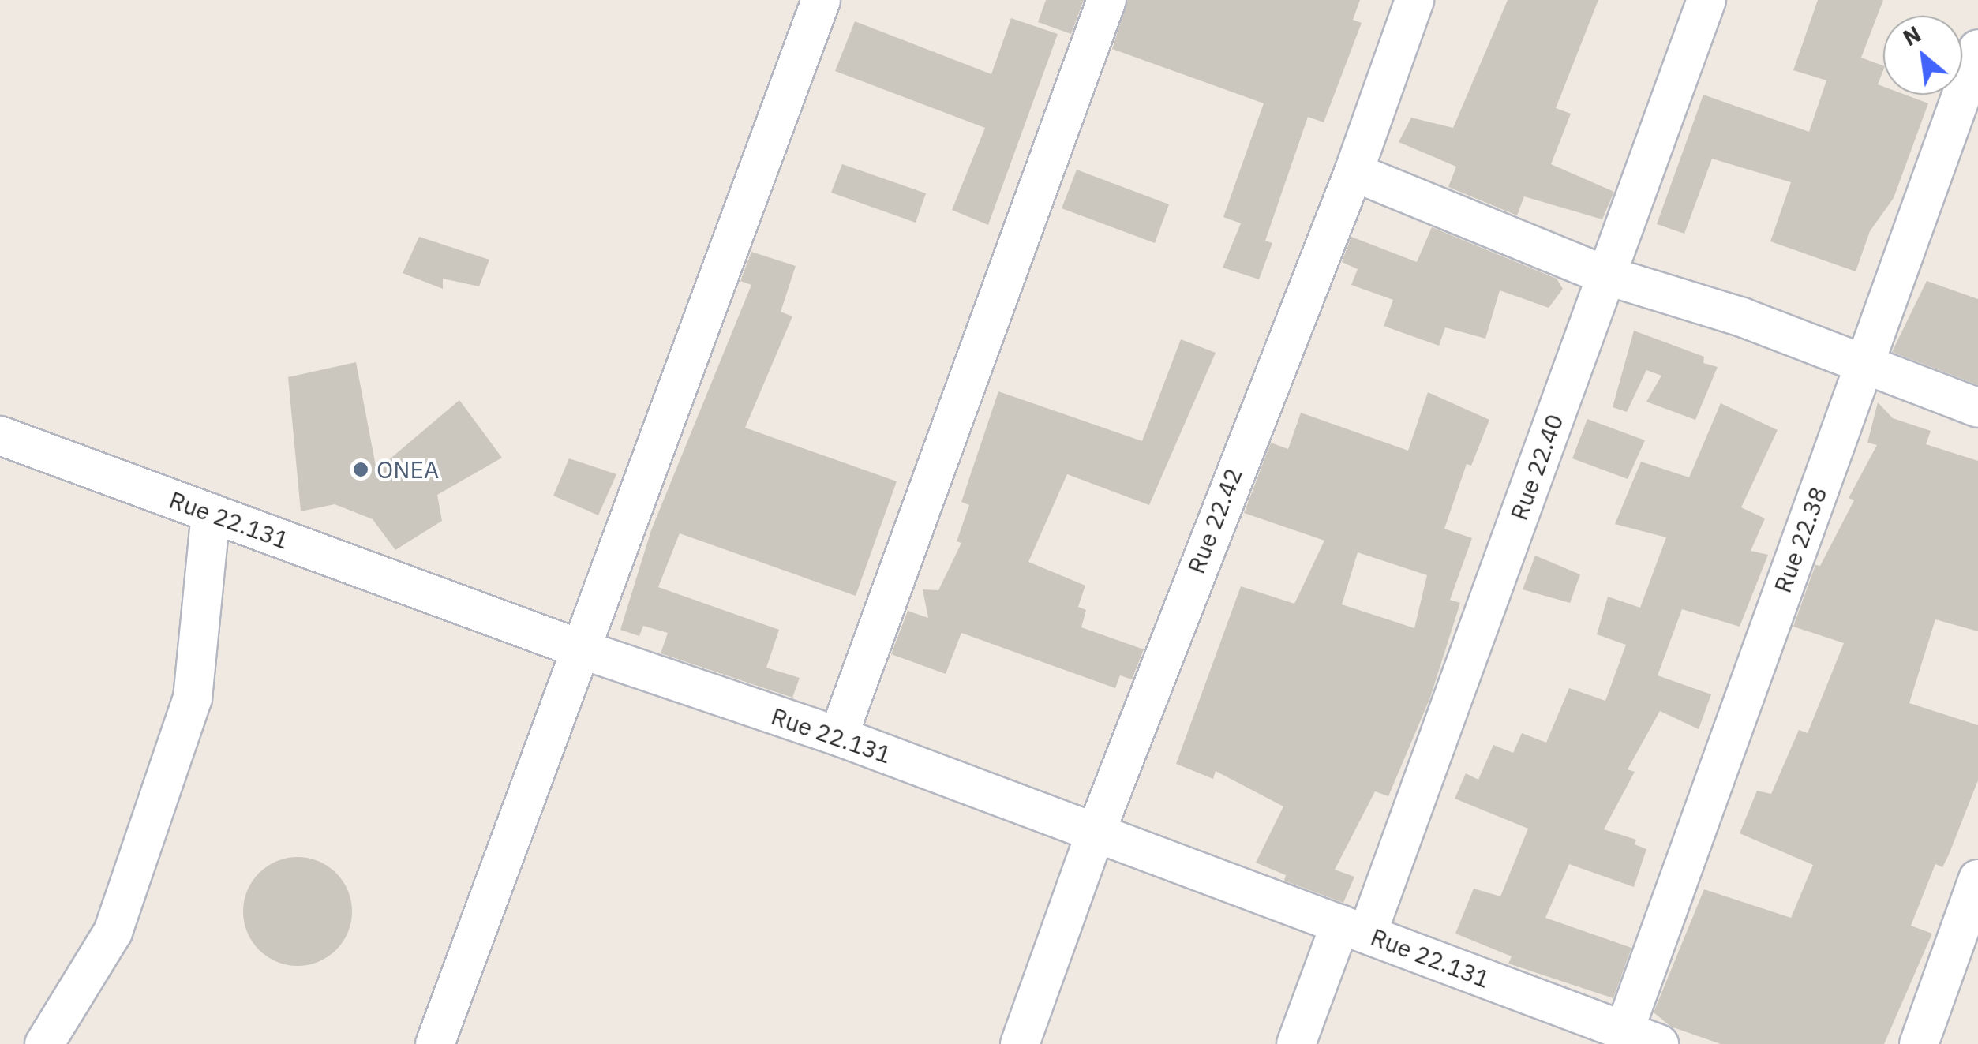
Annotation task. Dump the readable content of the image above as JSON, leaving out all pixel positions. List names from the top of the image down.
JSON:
{
  "streets": {
    "street": [
      "Rue 22.40",
      "Rue 22.131",
      "Rue 22.42",
      "Rue 22.38"
    ]
  },
  "crossings": [
    ["Rue 22.40", "Rue 22.131"],
    ["Rue 22.131", "Rue 22.42"],
    ["Rue 22.131", "Rue 22.38"]
  ],
  "places": ["ONEA"],
  "north": "top left"
}
